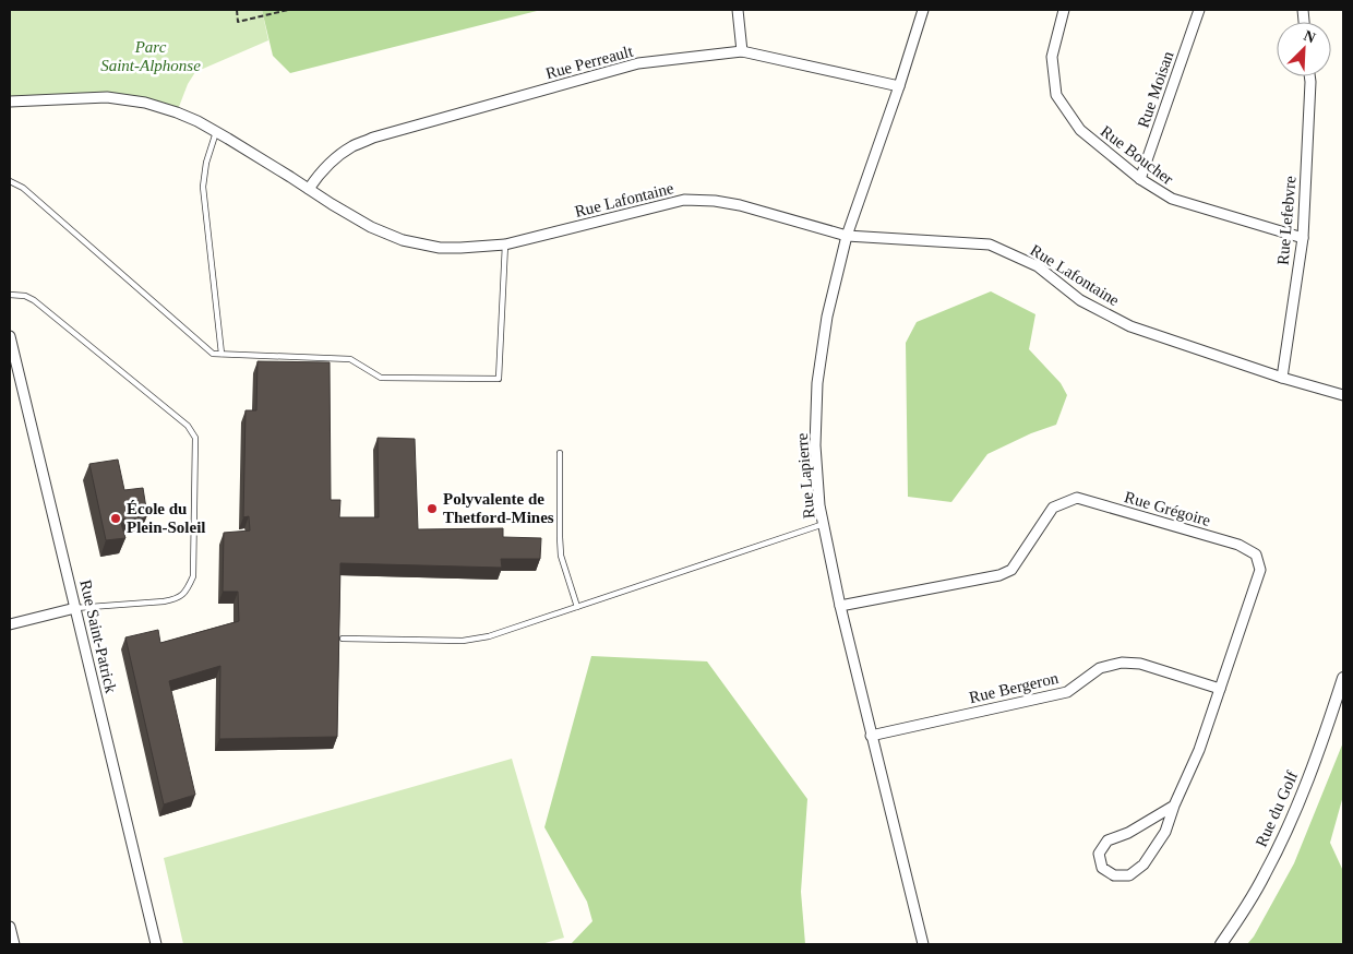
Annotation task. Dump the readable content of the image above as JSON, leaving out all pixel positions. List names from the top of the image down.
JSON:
{
  "streets": {
    "street": [
      "Rue Perreault",
      "Rue Moisan",
      "Rue Boucher",
      "Rue Lafontaine",
      "Rue Lefebvre",
      "Rue Lapierre",
      "Rue Grégoire",
      "Rue Saint-Patrick",
      "Rue Bergeron",
      "Rue du Golf"
    ]
  },
  "crossings": [
    ["Rue Perreault", "Rue Lafontaine"],
    ["Rue Perreault", "Rue Lapierre"],
    ["Rue Moisan", "Rue Boucher"],
    ["Rue Boucher", "Rue Lefebvre"],
    ["Rue Lafontaine", "Rue Lefebvre"],
    ["Rue Lafontaine", "Rue Lapierre"],
    ["Rue Lapierre", "Rue Grégoire"],
    ["Rue Lapierre", "Rue Bergeron"],
    ["Rue Grégoire", "Rue Bergeron"]
  ],
  "parks": ["Parc Saint-Alphonse"],
  "places": ["Polyvalente de Thetford-Mines", "École du Plein-Soleil"],
  "north": "top right"
}
